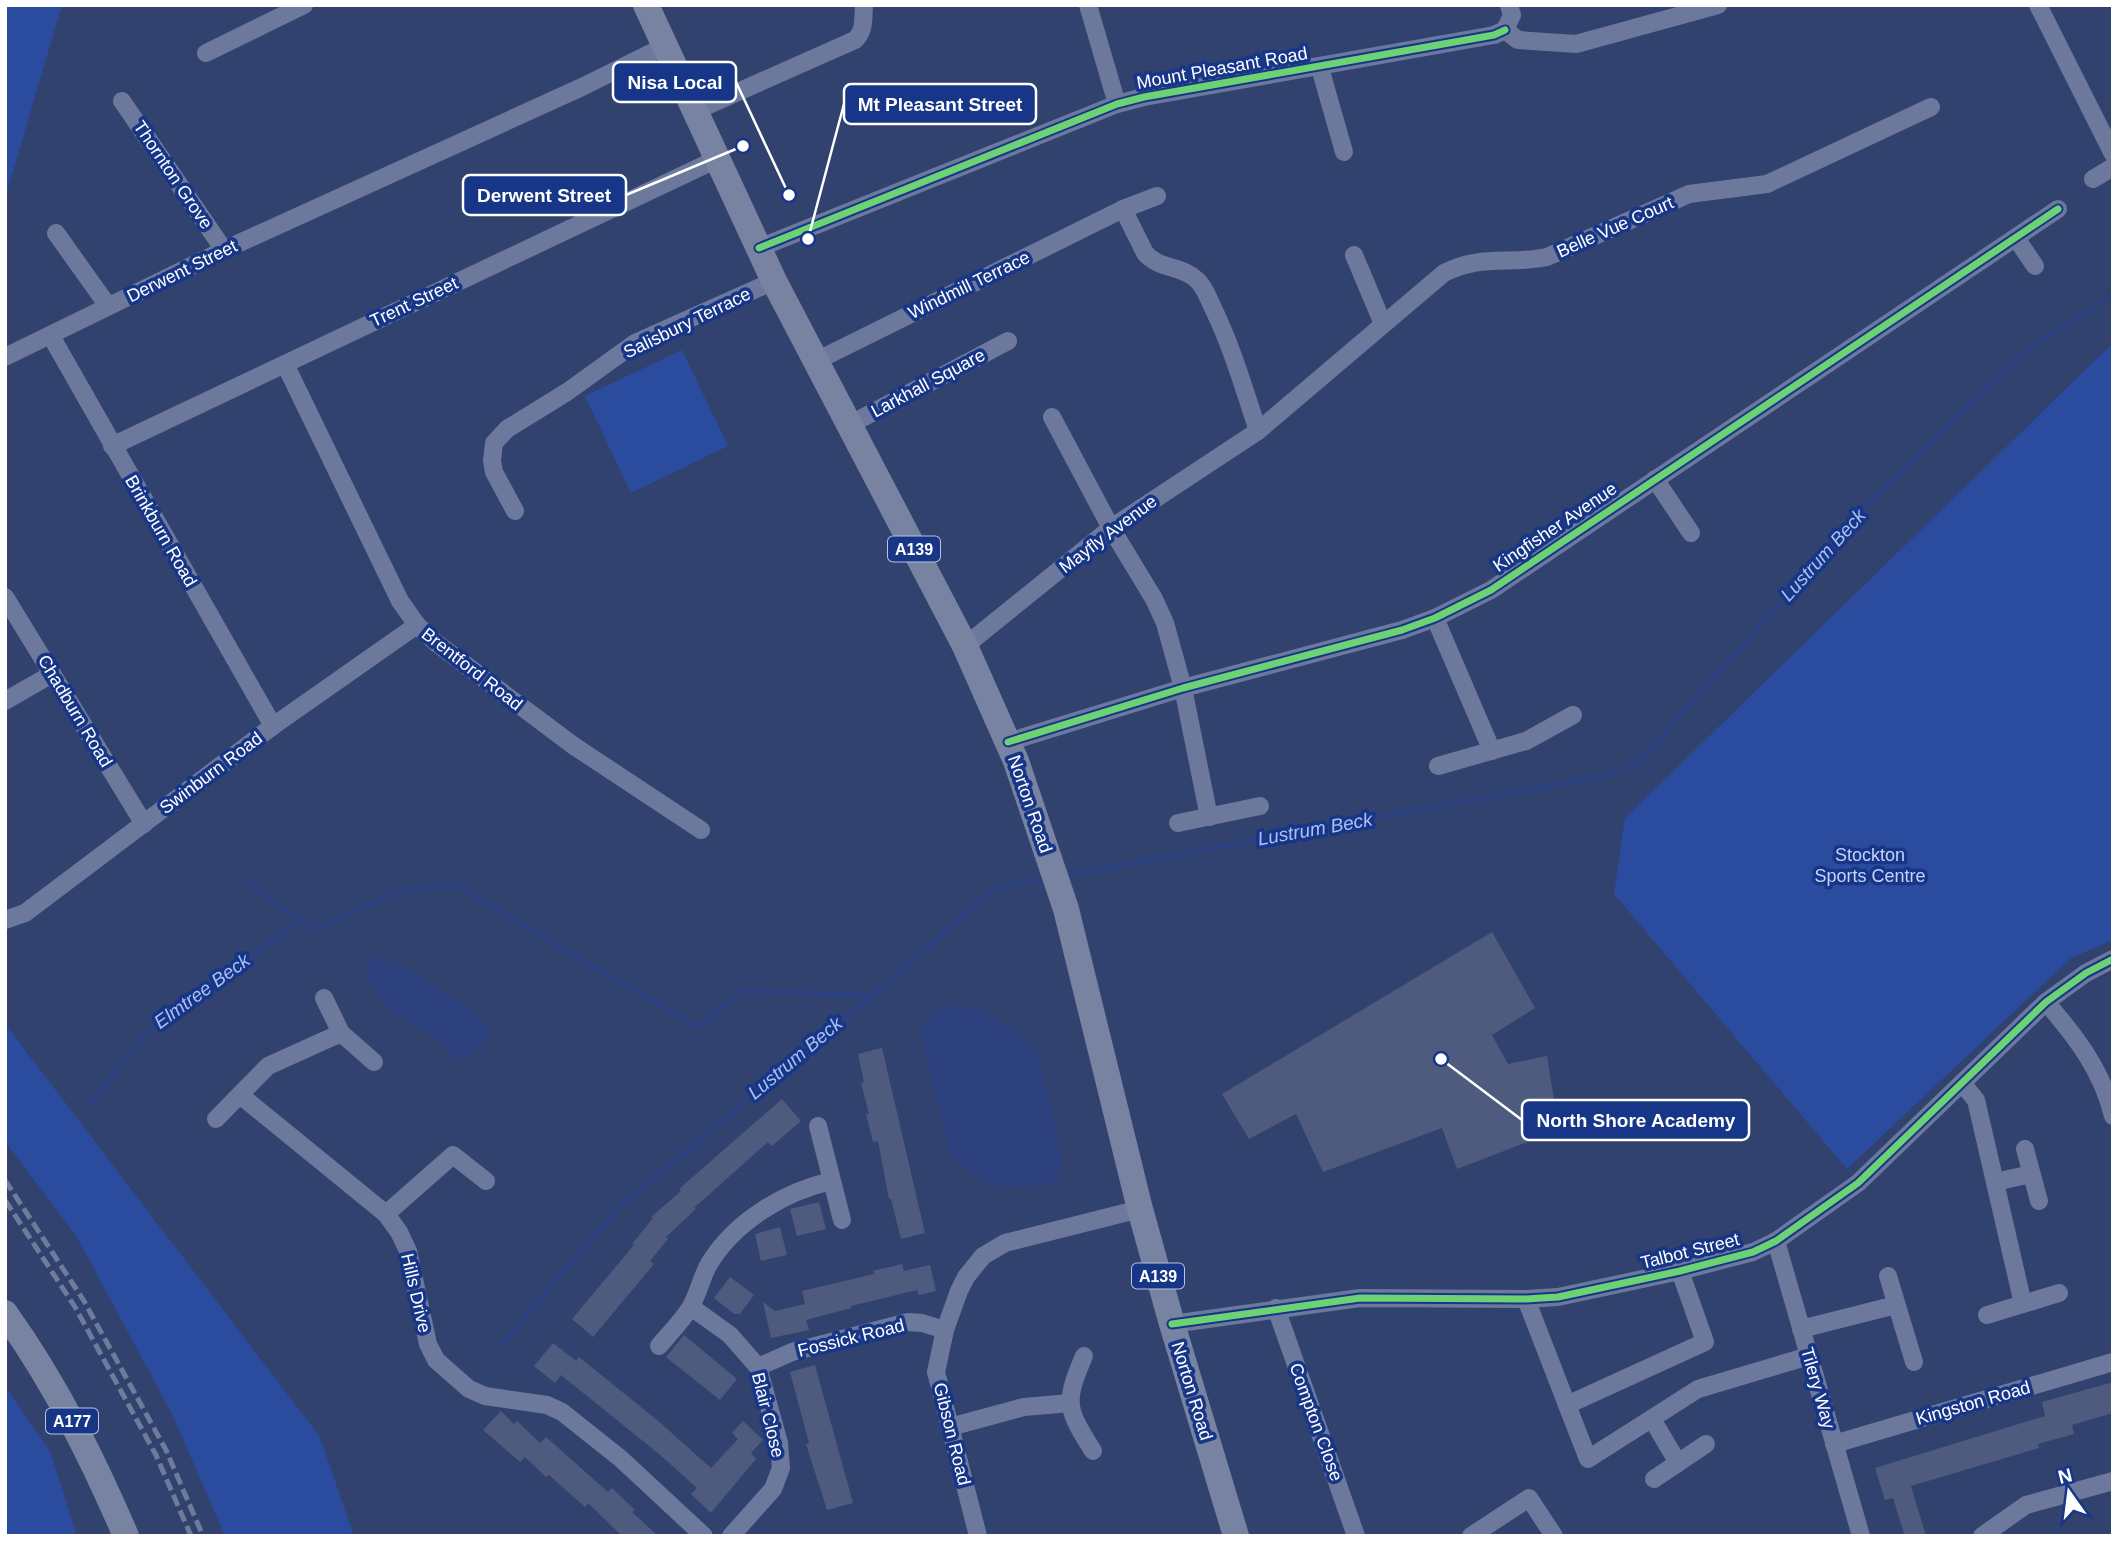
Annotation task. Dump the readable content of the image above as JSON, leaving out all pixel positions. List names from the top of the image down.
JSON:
{
  "streets": {
    "main road": ["A139", "Norton Road", "A177"],
    "street": [
      "Mount Pleasant Road",
      "Thornton Grove",
      "Belle Vue Court",
      "Derwent Street",
      "Windmill Terrace",
      "Trent Street",
      "Salisbury Terrace",
      "Larkhall Square",
      "Kingfisher Avenue",
      "Brinkburn Road",
      "Mayfly Avenue",
      "Brentford Road",
      "Chadburn Road",
      "Swinburn Road",
      "Talbot Street",
      "Hills Drive",
      "Fossick Road",
      "Tilery Way",
      "Kingston Road",
      "Blair Close",
      "Compton Close",
      "Gibson Road"
    ]
  },
  "crossings": [
    ["Mount Pleasant Road", "Norton Road"],
    ["Thornton Grove", "Derwent Street"],
    ["Belle Vue Court", "Mayfly Avenue"],
    ["Derwent Street", "Brinkburn Road"],
    ["Derwent Street", "Norton Road"],
    ["Windmill Terrace", "Norton Road"],
    ["Trent Street", "Brinkburn Road"],
    ["Trent Street", "Brentford Road"],
    ["Trent Street", "Norton Road"],
    ["Salisbury Terrace", "Norton Road"],
    ["Larkhall Square", "Norton Road"],
    ["Kingfisher Avenue", "Norton Road"],
    ["Brinkburn Road", "Swinburn Road"],
    ["Mayfly Avenue", "Norton Road"],
    ["Brentford Road", "Swinburn Road"],
    ["Chadburn Road", "Swinburn Road"],
    ["Norton Road", "Talbot Street"],
    ["Norton Road", "Gibson Road"],
    ["Talbot Street", "Tilery Way"],
    ["Talbot Street", "Compton Close"],
    ["Fossick Road", "Blair Close"],
    ["Fossick Road", "Gibson Road"],
    ["Tilery Way", "Kingston Road"]
  ],
  "water": ["Lustrum Beck", "Elmtree Beck"],
  "parks": ["Stockton Sports Centre"],
  "places": [
    "Derwent Street",
    "Nisa Local",
    "Mt Pleasant Street",
    "North Shore Academy"
  ],
  "north": "top"
}
